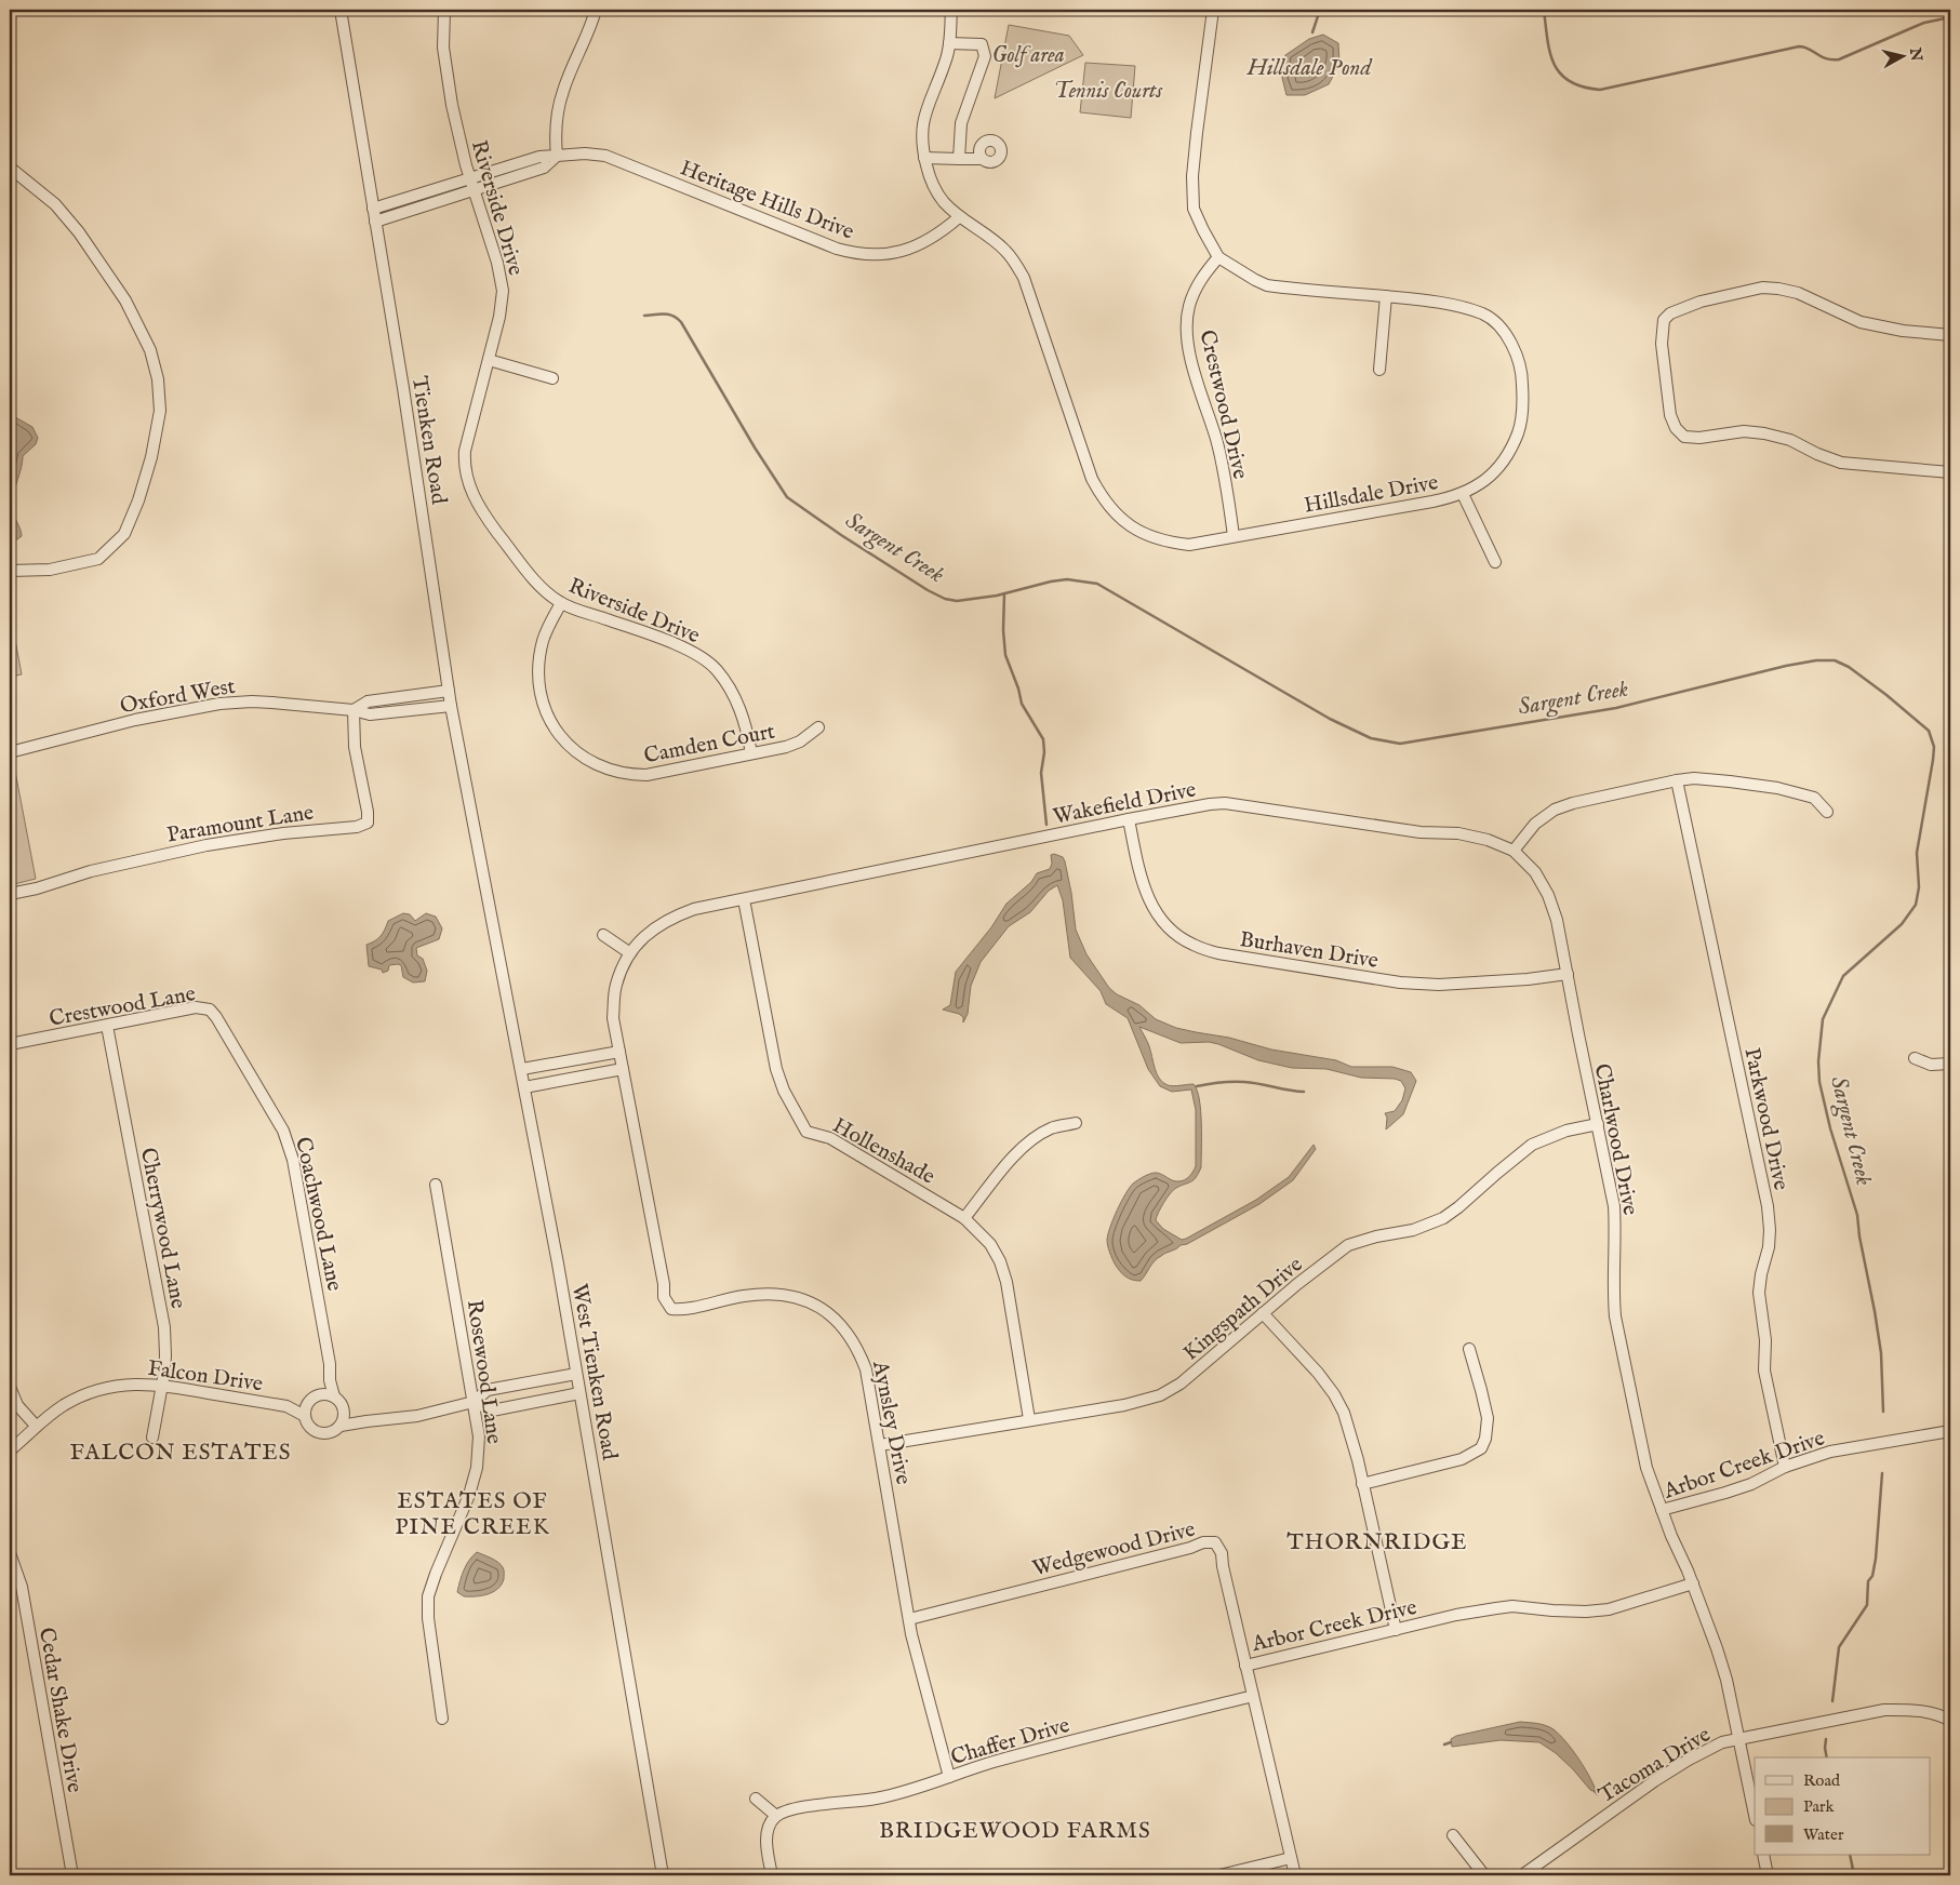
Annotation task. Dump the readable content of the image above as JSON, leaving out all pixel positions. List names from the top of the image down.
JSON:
{
  "streets": {
    "street": [
      "Heritage Hills Drive",
      "Riverside Drive",
      "Crestwood Drive",
      "Tienken Road",
      "Hillsdale Drive",
      "Oxford West",
      "Camden Court",
      "Wakefield Drive",
      "Paramount Lane",
      "Burhaven Drive",
      "Crestwood Lane",
      "Parkwood Drive",
      "Charlwood Drive",
      "Hollenshade",
      "Coachwood Lane",
      "Cherrywood Lane",
      "Kingspath Drive",
      "Rosewood Lane",
      "West Tienken Road",
      "Falcon Drive",
      "Aynsley Drive",
      "Arbor Creek Drive",
      "Wedgewood Drive",
      "Cedar Shake Drive",
      "Chaffer Drive",
      "Tacoma Drive"
    ]
  },
  "crossings": [
    ["Heritage Hills Drive", "Riverside Drive"],
    ["Heritage Hills Drive", "Tienken Road"],
    ["Heritage Hills Drive", "Hillsdale Drive"],
    ["Riverside Drive", "Camden Court"],
    ["Crestwood Drive", "Hillsdale Drive"],
    ["Tienken Road", "Oxford West"],
    ["Tienken Road", "West Tienken Road"],
    ["Oxford West", "Paramount Lane"],
    ["Wakefield Drive", "Burhaven Drive"],
    ["Wakefield Drive", "Charlwood Drive"],
    ["Wakefield Drive", "Hollenshade"],
    ["Wakefield Drive", "Aynsley Drive"],
    ["Burhaven Drive", "Charlwood Drive"],
    ["Crestwood Lane", "Coachwood Lane"],
    ["Crestwood Lane", "Cherrywood Lane"],
    ["Parkwood Drive", "Arbor Creek Drive"],
    ["Charlwood Drive", "Kingspath Drive"],
    ["Charlwood Drive", "Arbor Creek Drive"],
    ["Hollenshade", "Kingspath Drive"],
    ["Coachwood Lane", "Falcon Drive"],
    ["Cherrywood Lane", "Falcon Drive"],
    ["Kingspath Drive", "Aynsley Drive"],
    ["Aynsley Drive", "Wedgewood Drive"],
    ["Aynsley Drive", "Chaffer Drive"],
    ["Arbor Creek Drive", "Wedgewood Drive"],
    ["Wedgewood Drive", "Chaffer Drive"]
  ],
  "districts": [
    "FALCON ESTATES",
    "ESTATES OF PINE CREEK",
    "THORNRIDGE",
    "BRIDGEWOOD FARMS"
  ],
  "water": ["Hillsdale Pond", "Sargent Creek"],
  "parks": ["Golf area", "Tennis Courts"],
  "legend": ["Road", "Park", "Water"],
  "north": "right"
}
